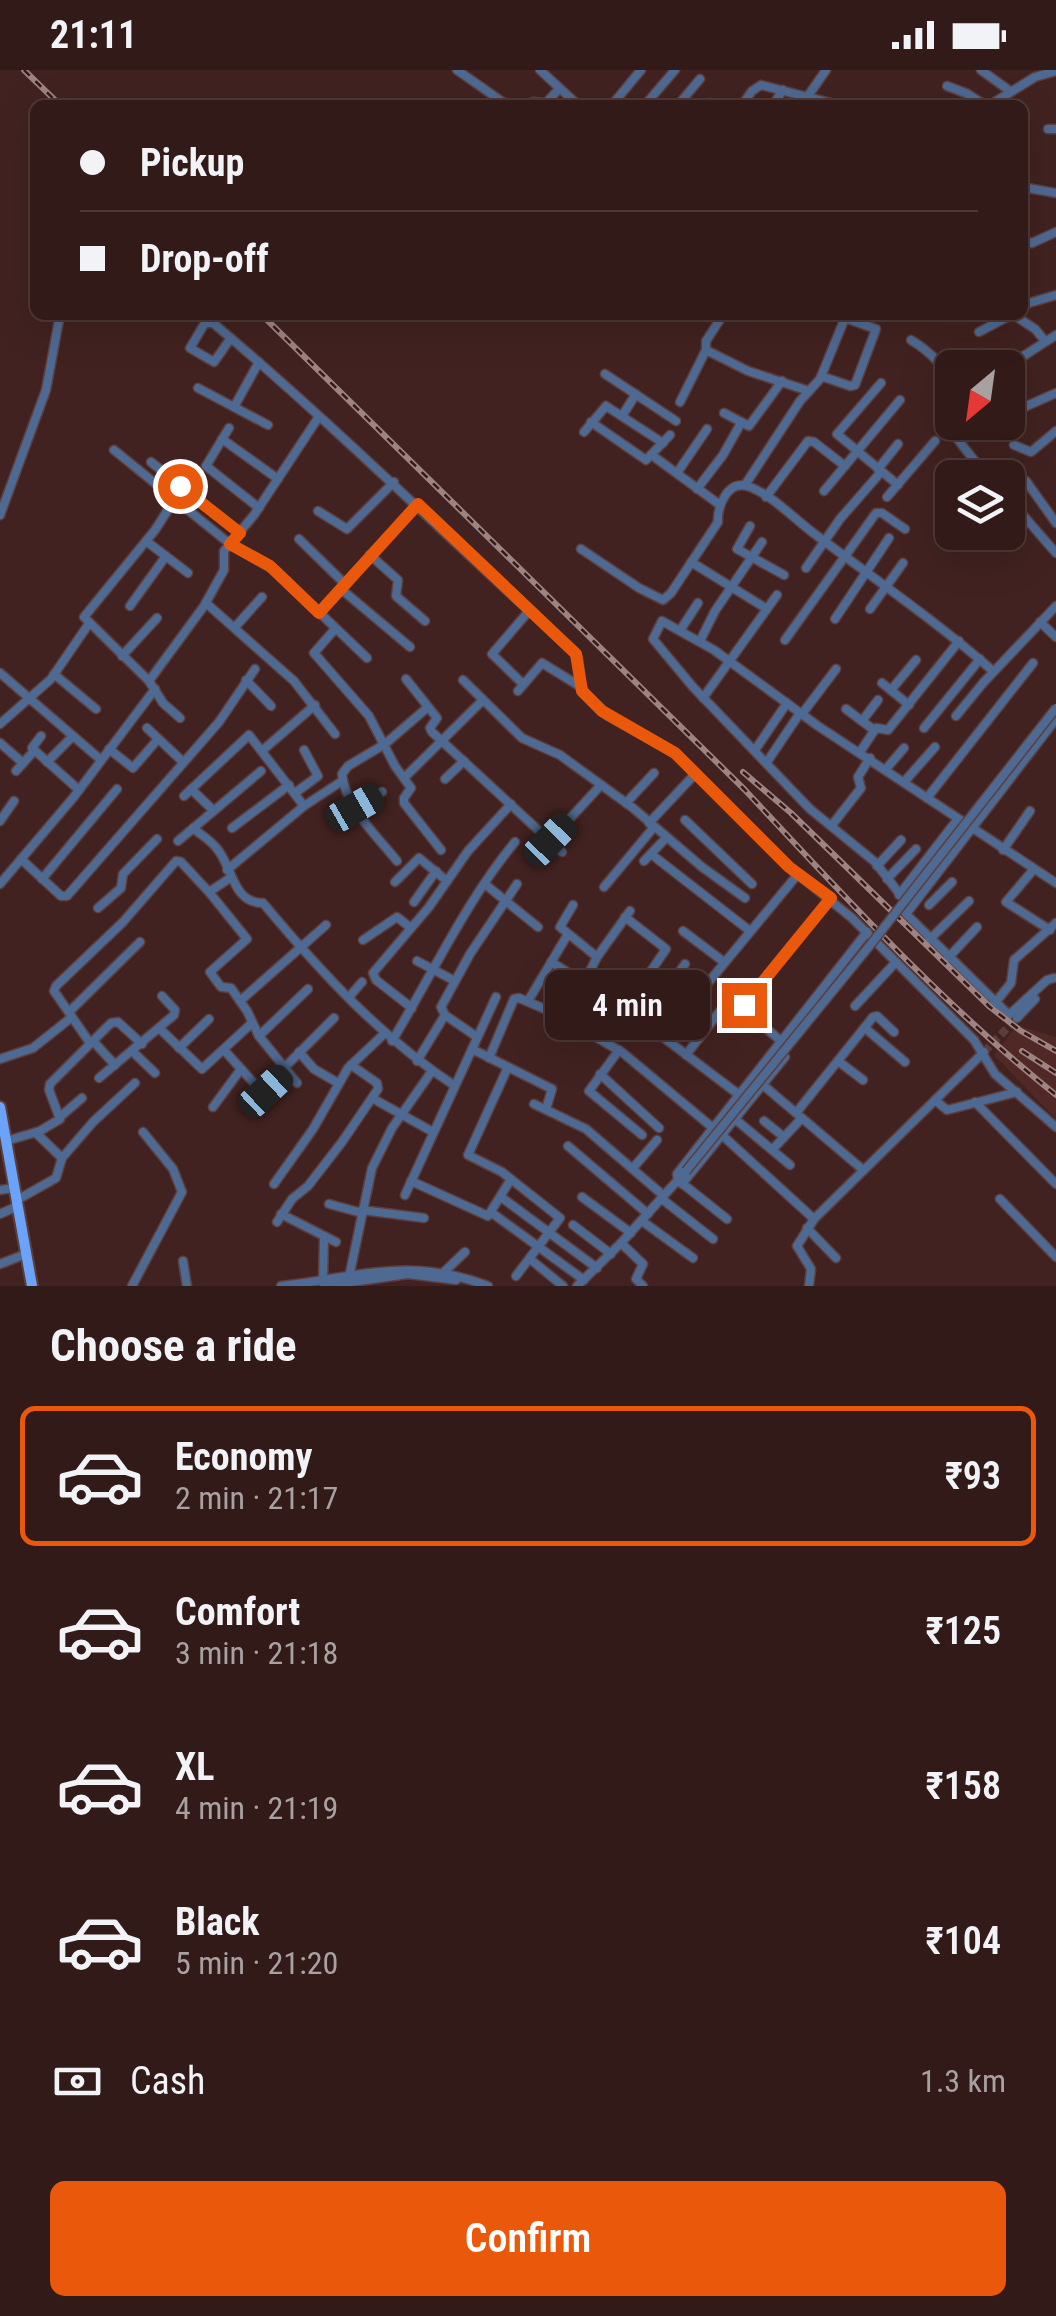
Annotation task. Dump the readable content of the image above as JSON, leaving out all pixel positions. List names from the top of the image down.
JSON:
{
  "north": "bottom left",
  "page": {
    "status": "21:11",
    "banner": ["Pickup", "Drop-off"],
    "bubble": "4 min",
    "heading": "Choose a ride",
    "list": [
      {
        "name": "Economy",
        "note": "2 min · 21:17",
        "value": "₹93"
      },
      {
        "name": "Comfort",
        "note": "3 min · 21:18",
        "value": "₹125"
      },
      {
        "name": "XL",
        "note": "4 min · 21:19",
        "value": "₹158"
      },
      {
        "name": "Black",
        "note": "5 min · 21:20",
        "value": "₹104"
      }
    ],
    "pay": ["Cash", "1.3 km"],
    "buttons": "Confirm"
  }
}
